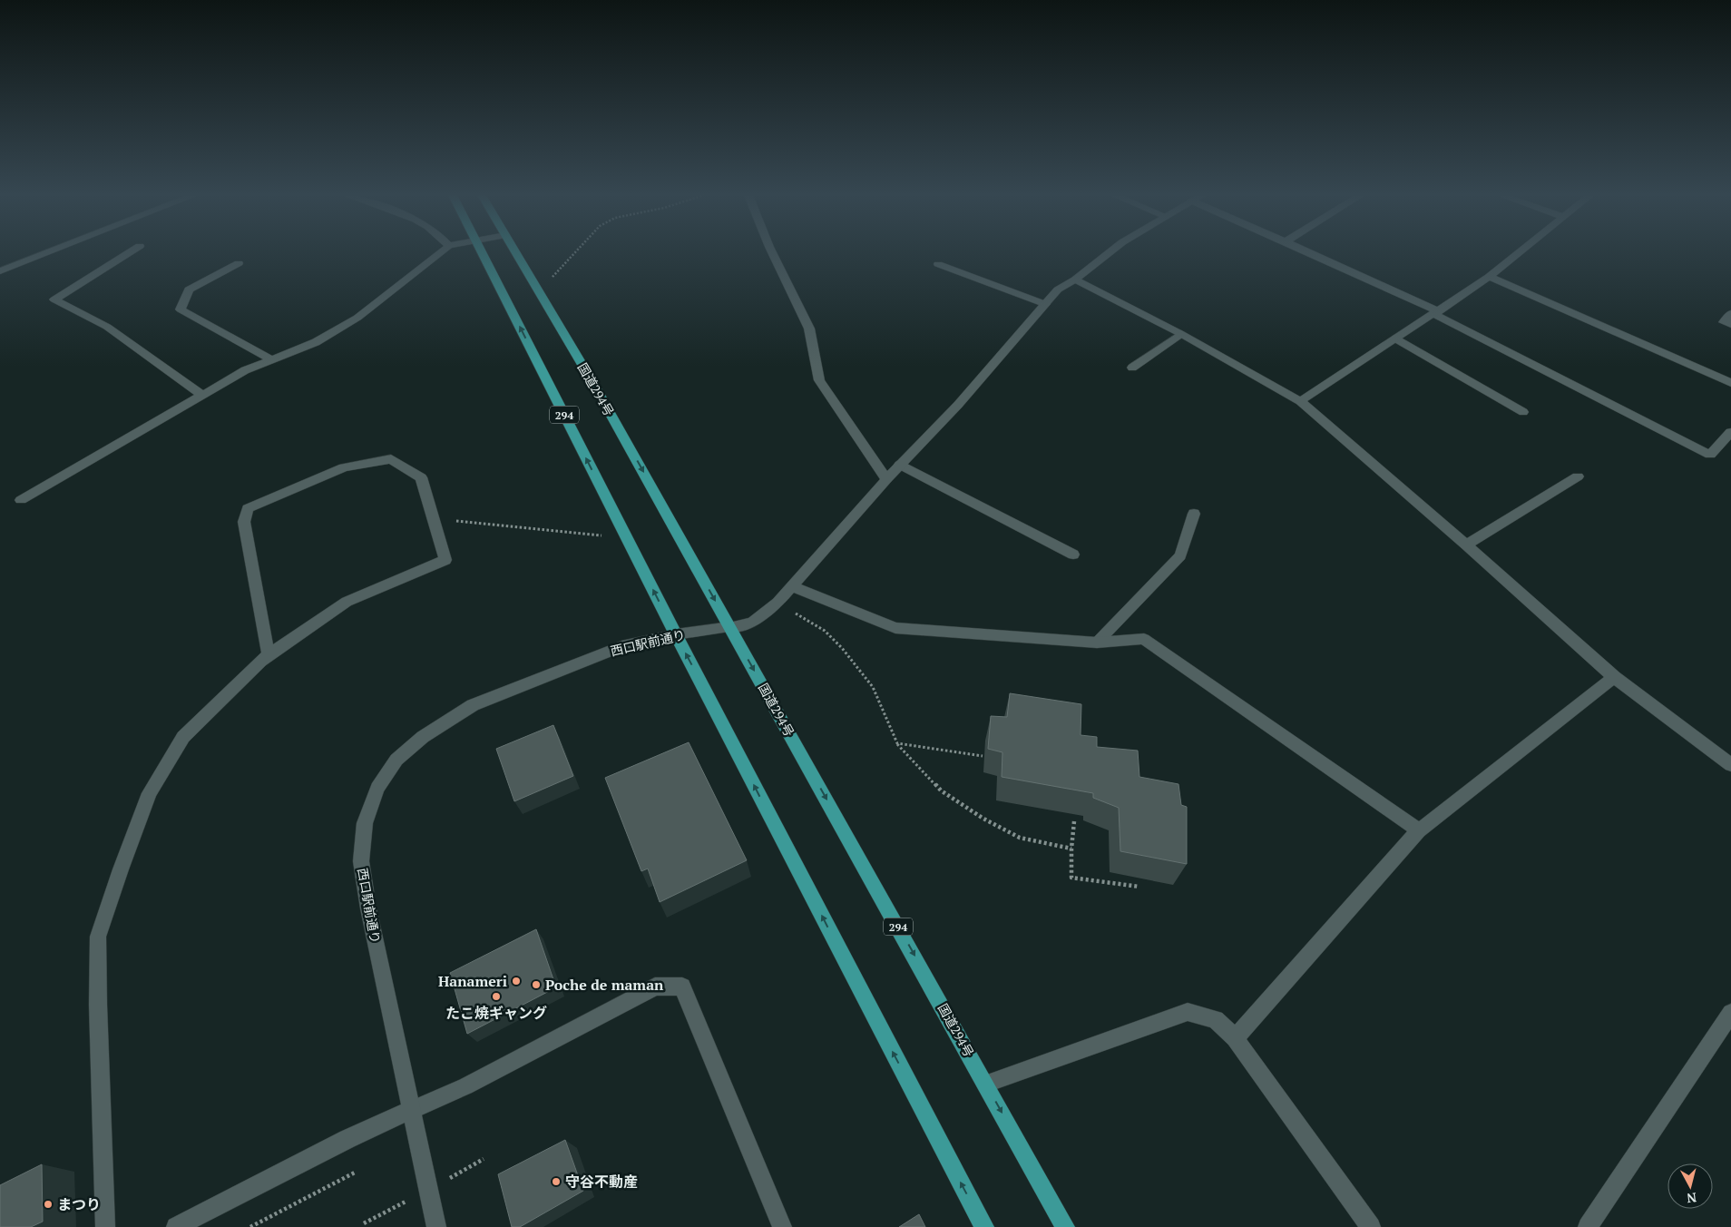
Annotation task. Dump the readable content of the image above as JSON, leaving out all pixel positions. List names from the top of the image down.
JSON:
{
  "streets": {
    "highway": ["国道294号", "294"],
    "street": ["西口駅前通り"]
  },
  "crossings": [
    ["国道294号", "西口駅前通り"],
    ["294", "西口駅前通り"]
  ],
  "places": [
    "Hanameri",
    "Poche de maman",
    "たこ焼ギャング",
    "守谷不動産",
    "まつり"
  ],
  "north": "bottom"
}
